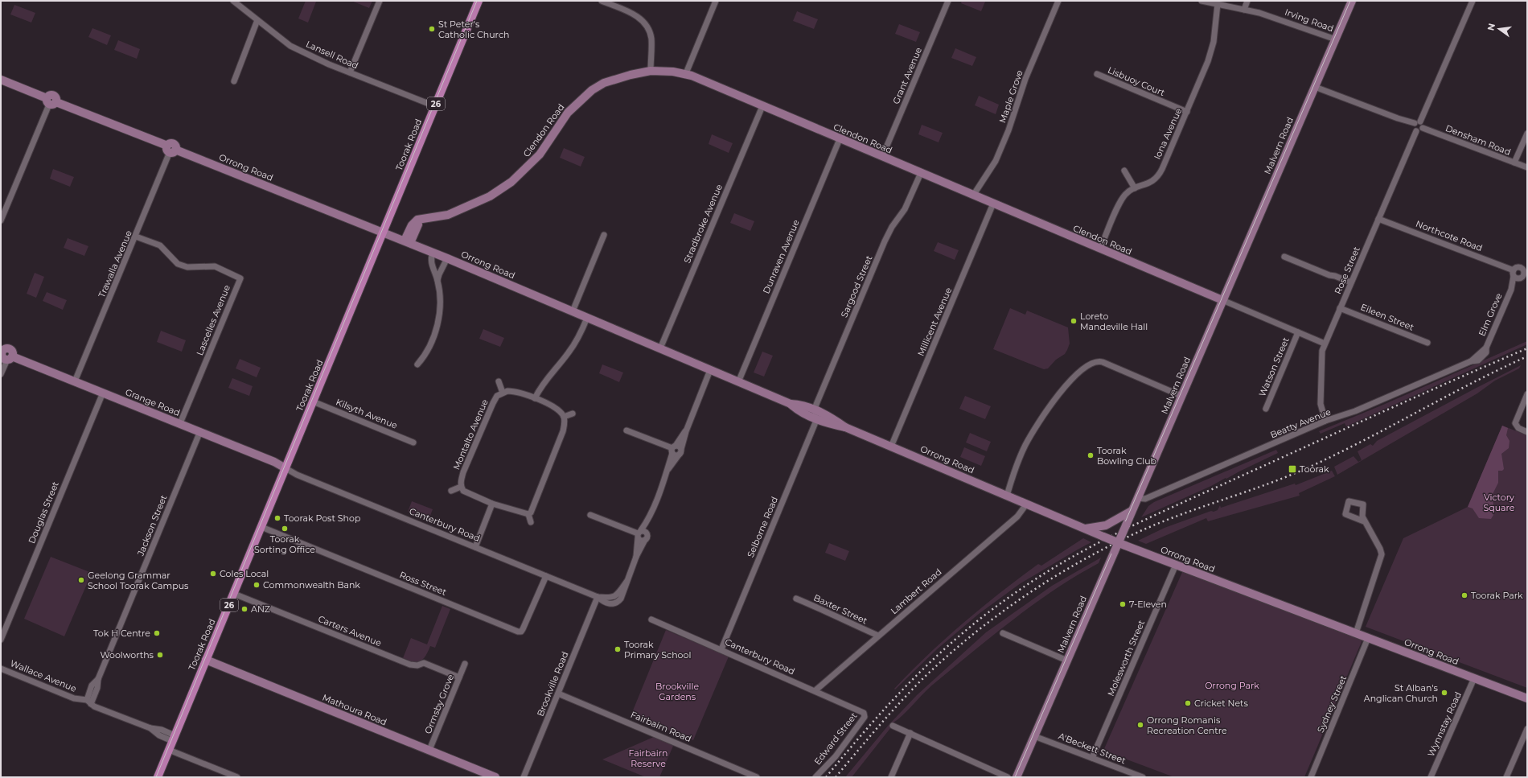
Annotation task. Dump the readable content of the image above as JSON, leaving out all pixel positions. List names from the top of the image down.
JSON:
{
  "streets": {
    "main road": [
      "26",
      "Clendon Road",
      "Toorak Road",
      "Malvern Road",
      "Orrong Road",
      "Grange Road",
      "Mathoura Road"
    ],
    "street": [
      "Irving Road",
      "Lansell Road",
      "Grant Avenue",
      "Lisbuoy Court",
      "Maple Grove",
      "Iona Avenue",
      "Densham Road",
      "Stradbroke Avenue",
      "Northcote Road",
      "Dunraven Avenue",
      "Trawalla Avenue",
      "Rose Street",
      "Sargood Street",
      "Elm Grove",
      "Eileen Street",
      "Lascelles Avenue",
      "Millicent Avenue",
      "Watson Street",
      "Kilsyth Avenue",
      "Beatty Avenue",
      "Montalto Avenue",
      "Douglas Street",
      "Canterbury Road",
      "Jackson Street",
      "Selborne Road",
      "Ross Street",
      "Lambert Road",
      "Baxter Street",
      "Carters Avenue",
      "Molesworth Street",
      "Wallace Avenue",
      "Brookville Road",
      "Ormsby Grove",
      "Sydney Street",
      "Wynnstay Road",
      "Fairbairn Road",
      "Edward Street",
      "A'Beckett Street"
    ]
  },
  "crossings": [
    ["Irving Road", "Iona Avenue"],
    ["Irving Road", "Malvern Road"],
    ["Lansell Road", "Toorak Road"],
    ["Grant Avenue", "Clendon Road"],
    ["Lisbuoy Court", "Iona Avenue"],
    ["Maple Grove", "Clendon Road"],
    ["Clendon Road", "Iona Avenue"],
    ["Clendon Road", "Malvern Road"],
    ["Clendon Road", "Orrong Road"],
    ["Clendon Road", "Stradbroke Avenue"],
    ["Clendon Road", "Dunraven Avenue"],
    ["Clendon Road", "Rose Street"],
    ["Clendon Road", "Sargood Street"],
    ["Clendon Road", "Millicent Avenue"],
    ["Clendon Road", "Watson Street"],
    ["Densham Road", "Rose Street"],
    ["Toorak Road", "Orrong Road"],
    ["Toorak Road", "Grange Road"],
    ["Toorak Road", "Kilsyth Avenue"],
    ["Toorak Road", "Canterbury Road"],
    ["Toorak Road", "Ross Street"],
    ["Toorak Road", "Carters Avenue"],
    ["Toorak Road", "Wallace Avenue"],
    ["Toorak Road", "Mathoura Road"],
    ["Malvern Road", "Orrong Road"],
    ["Malvern Road", "Beatty Avenue"],
    ["Malvern Road", "A'Beckett Street"],
    ["Orrong Road", "Stradbroke Avenue"],
    ["Orrong Road", "Dunraven Avenue"],
    ["Orrong Road", "Trawalla Avenue"],
    ["Orrong Road", "Sargood Street"],
    ["Orrong Road", "Millicent Avenue"],
    ["Orrong Road", "Selborne Road"],
    ["Orrong Road", "Lambert Road"],
    ["Orrong Road", "Molesworth Street"],
    ["Orrong Road", "Sydney Street"],
    ["Orrong Road", "Wynnstay Road"],
    ["Northcote Road", "Rose Street"],
    ["Northcote Road", "Elm Grove"],
    ["Trawalla Avenue", "Lascelles Avenue"],
    ["Trawalla Avenue", "Grange Road"],
    ["Rose Street", "Eileen Street"],
    ["Rose Street", "Beatty Avenue"],
    ["Sargood Street", "Selborne Road"],
    ["Elm Grove", "Beatty Avenue"],
    ["Lascelles Avenue", "Grange Road"],
    ["Grange Road", "Douglas Street"],
    ["Grange Road", "Canterbury Road"],
    ["Grange Road", "Jackson Street"],
    ["Canterbury Road", "Selborne Road"],
    ["Canterbury Road", "Ross Street"],
    ["Canterbury Road", "Lambert Road"],
    ["Canterbury Road", "Brookville Road"],
    ["Canterbury Road", "Edward Street"],
    ["Jackson Street", "Wallace Avenue"],
    ["Lambert Road", "Baxter Street"],
    ["Carters Avenue", "Ormsby Grove"],
    ["Molesworth Street", "A'Beckett Street"],
    ["Brookville Road", "Fairbairn Road"],
    ["Ormsby Grove", "Mathoura Road"]
  ],
  "parks": [
    "Victory Square",
    "Orrong Park",
    "Brookville Gardens",
    "Fairbairn Reserve"
  ],
  "places": {
    "other": [
      "St Peter's Catholic Church",
      "Loreto Mandeville Hall",
      "Toorak Bowling Club",
      "Toorak Post Shop",
      "Toorak Sorting Office",
      "Coles Local",
      "Geelong Grammar School Toorak Campus",
      "Commonwealth Bank",
      "Toorak Park",
      "7-Eleven",
      "ANZ",
      "Tok H Centre",
      "Toorak Primary School",
      "Woolworths",
      "St Alban's Anglican Church",
      "Cricket Nets",
      "Orrong Romanis Recreation Centre"
    ],
    "transit": ["Toorak"]
  },
  "north": "left"
}
